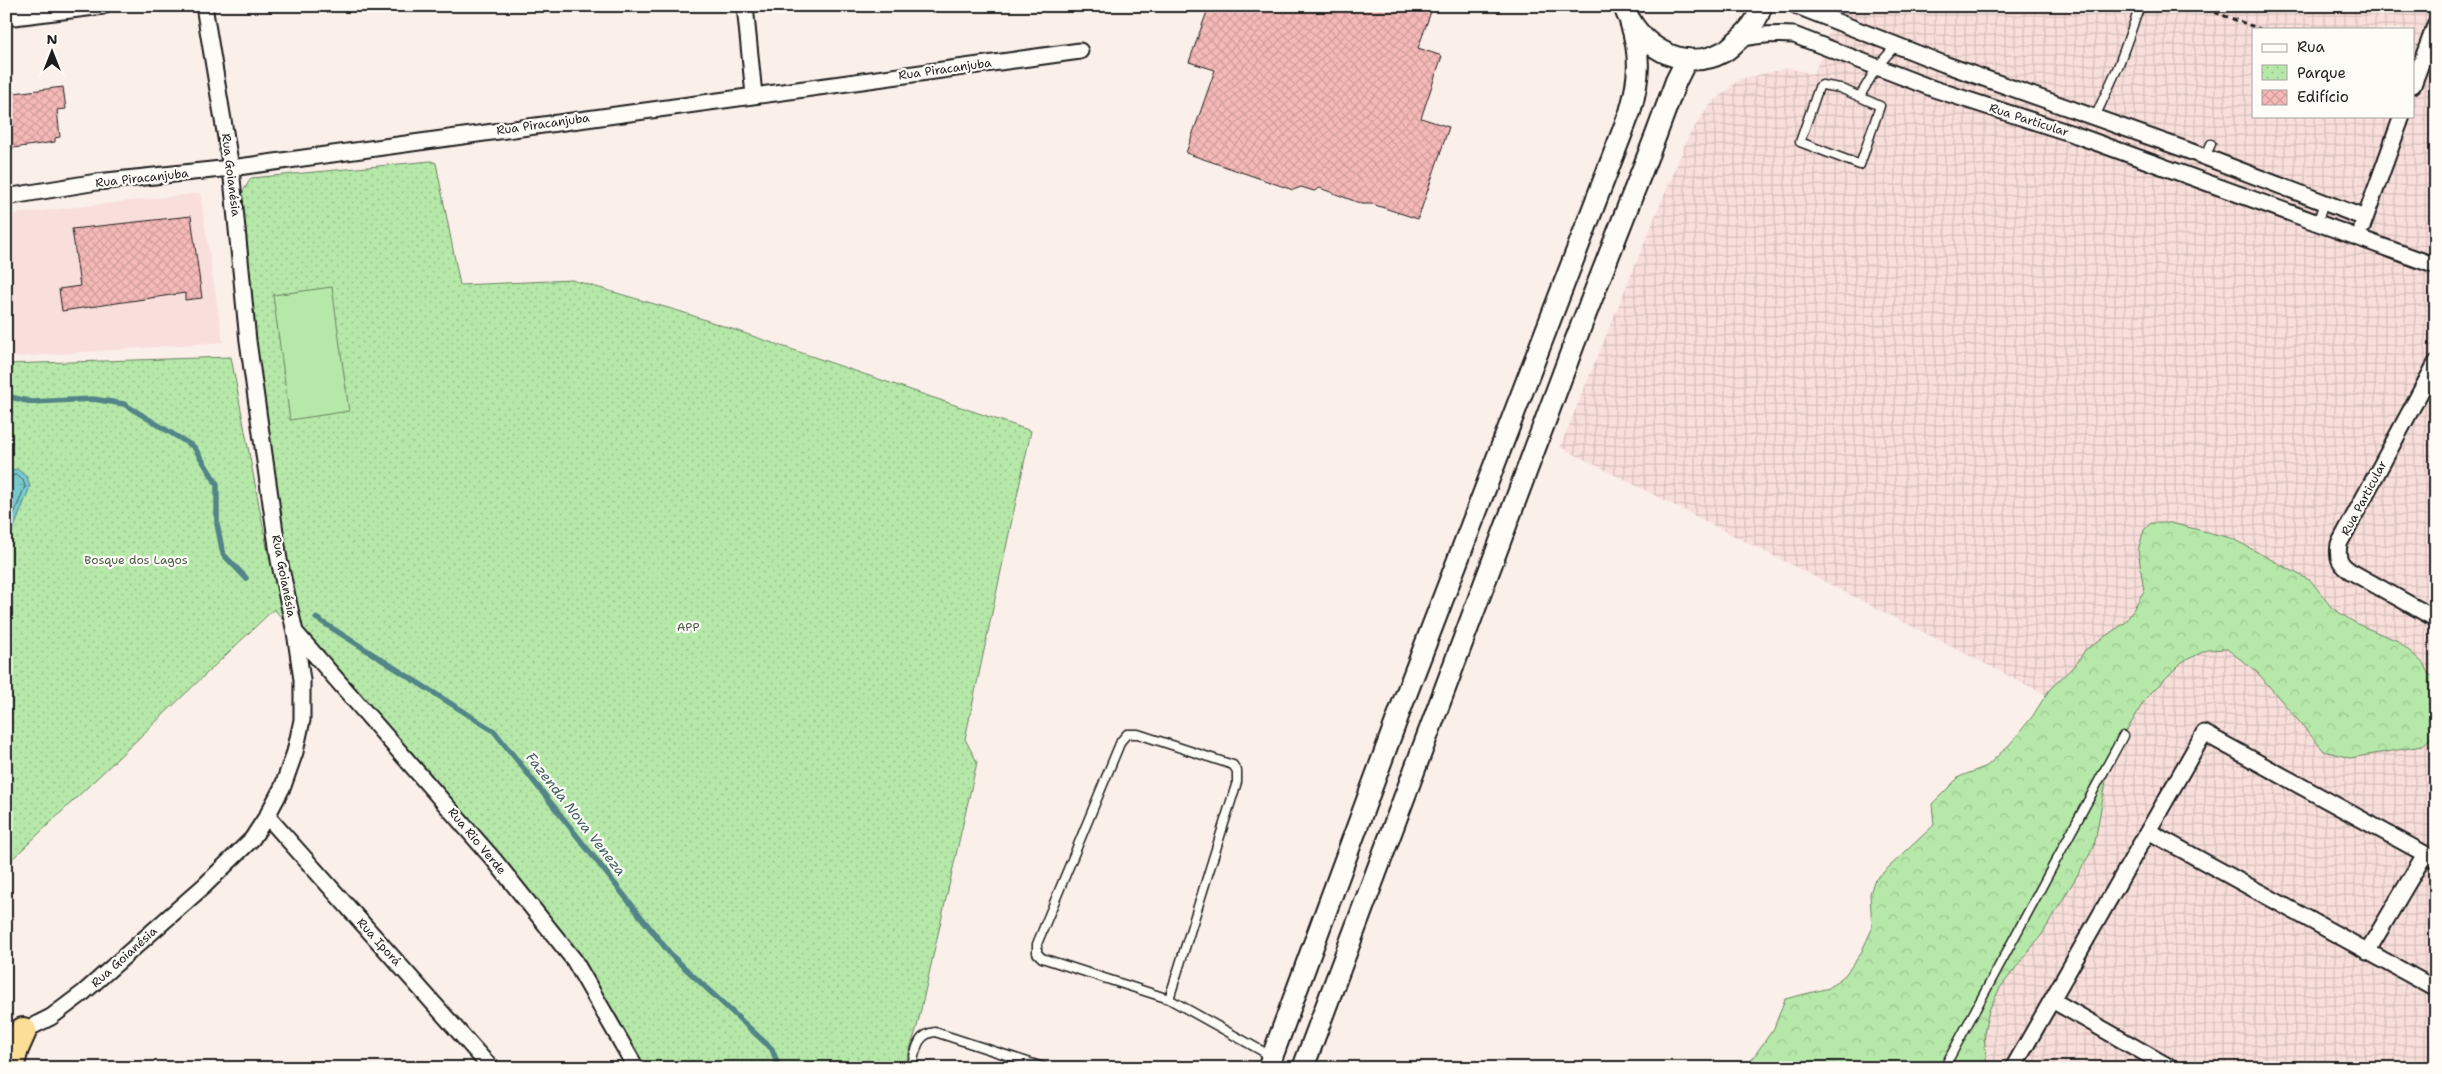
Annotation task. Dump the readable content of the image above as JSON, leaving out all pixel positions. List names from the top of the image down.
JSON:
{
  "streets": {
    "street": [
      "Rua Piracanjuba",
      "Rua Particular",
      "Rua Goianésia",
      "Rua Rio Verde",
      "Rua Iporá"
    ]
  },
  "crossings": [
    ["Rua Piracanjuba", "Rua Goianésia"],
    ["Rua Goianésia", "Rua Rio Verde"],
    ["Rua Goianésia", "Rua Iporá"]
  ],
  "water": ["Fazenda Nova Veneza"],
  "parks": ["Bosque dos Lagos", "APP"],
  "legend": ["Rua", "Parque", "Edifício"],
  "north": "top"
}
